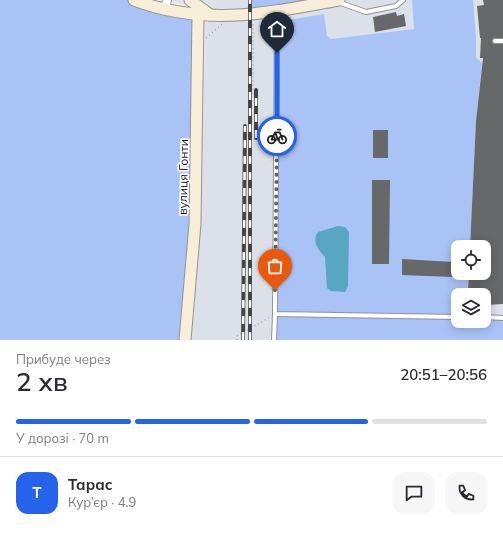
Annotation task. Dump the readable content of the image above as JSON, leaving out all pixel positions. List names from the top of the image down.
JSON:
{
  "streets": {
    "street": ["вулиця Гонти"]
  },
  "page": {
    "heading": ["2 хв", "Прибуде через", "20:51–20:56"],
    "panel": ["Тарас", "Кур’єр · 4.9"],
    "bar": "У дорозі · 70 m",
    "round": "Т"
  }
}
